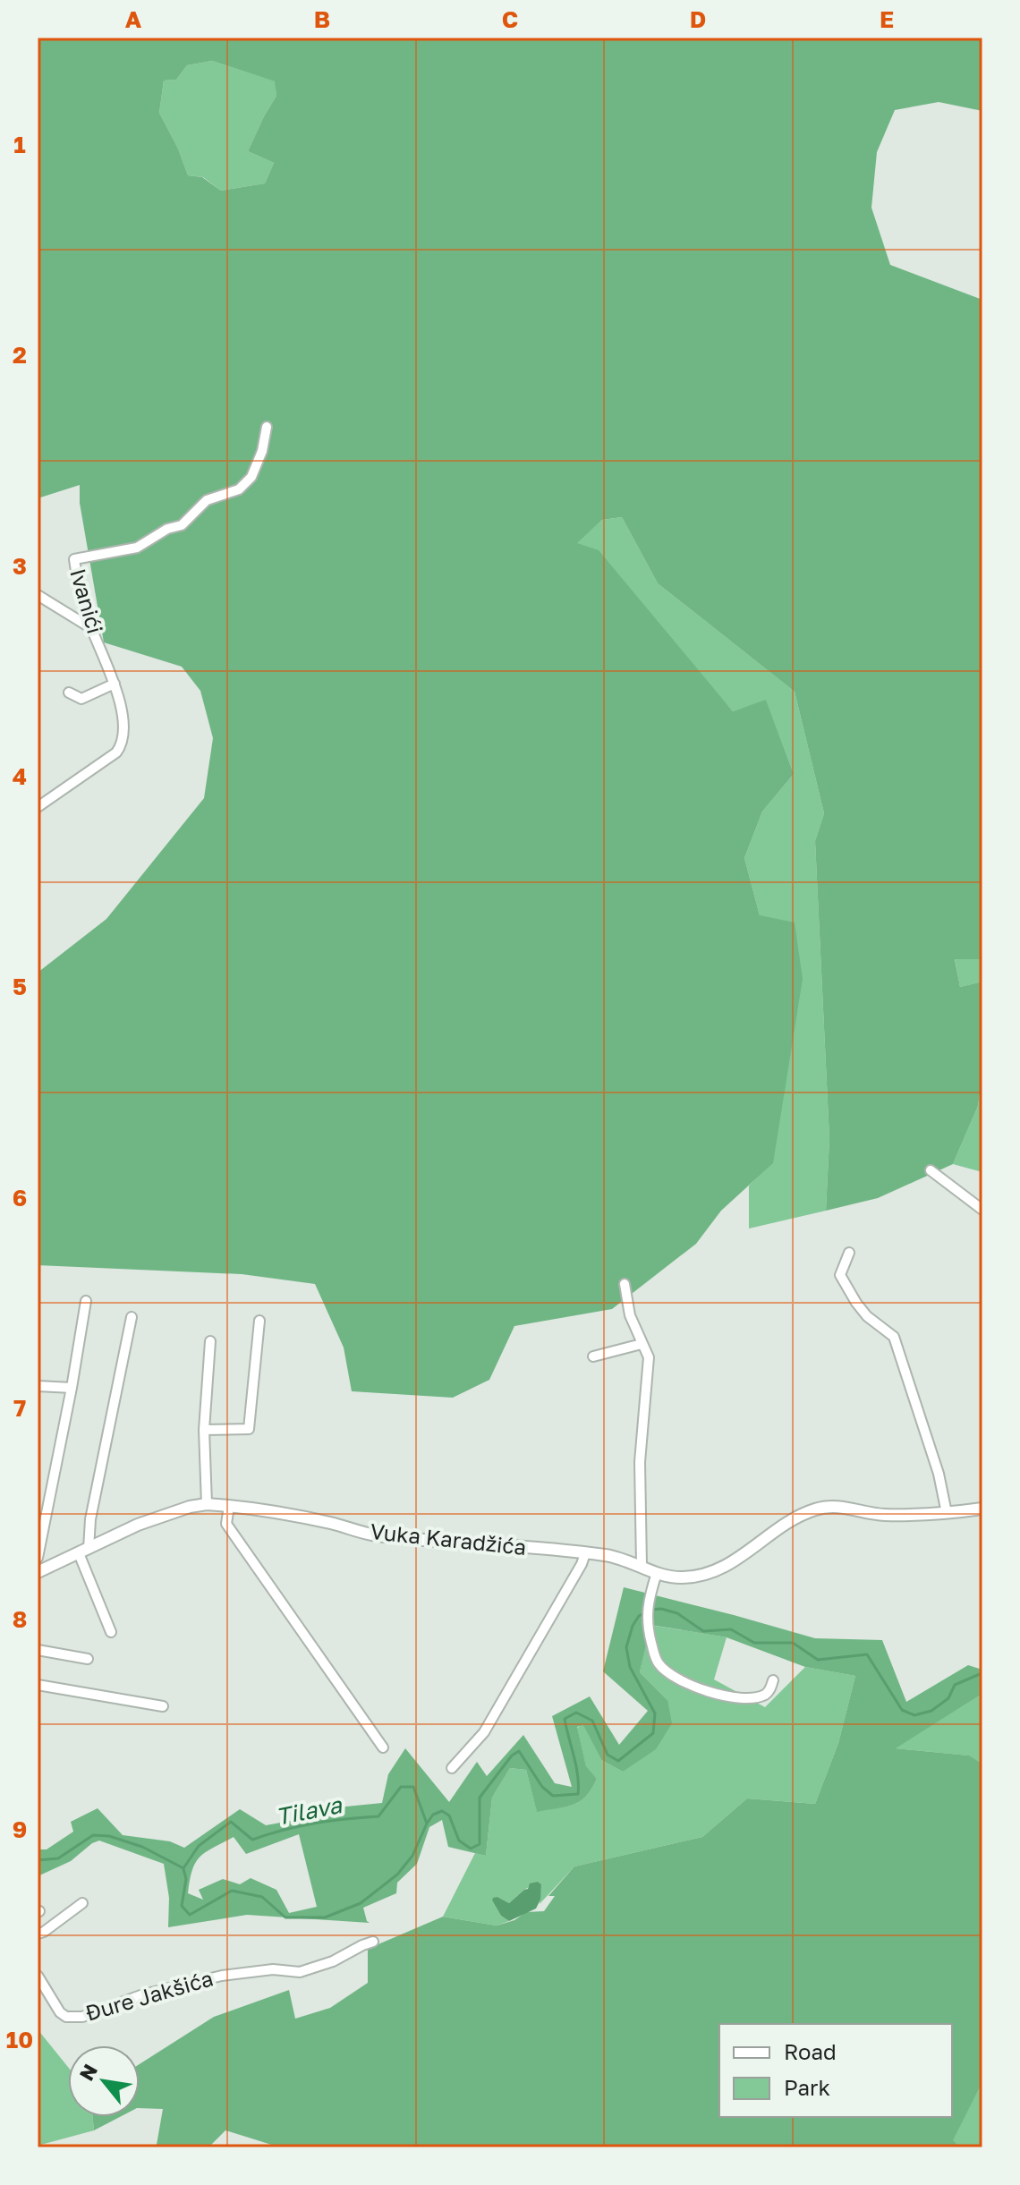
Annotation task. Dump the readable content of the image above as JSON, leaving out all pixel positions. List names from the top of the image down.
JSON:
{
  "streets": {
    "street": ["Ivanići", "Vuka Karadžića", "Đure Jakšića"]
  },
  "water": ["Tilava"],
  "legend": ["Road", "Park"],
  "north": "top left",
  "grid": {
    "columns": [
      "A",
      "B",
      "C",
      "D",
      "E"
    ],
    "rows": [
      "1",
      "2",
      "3",
      "4",
      "5",
      "6",
      "7",
      "8",
      "9",
      "10"
    ]
  }
}
